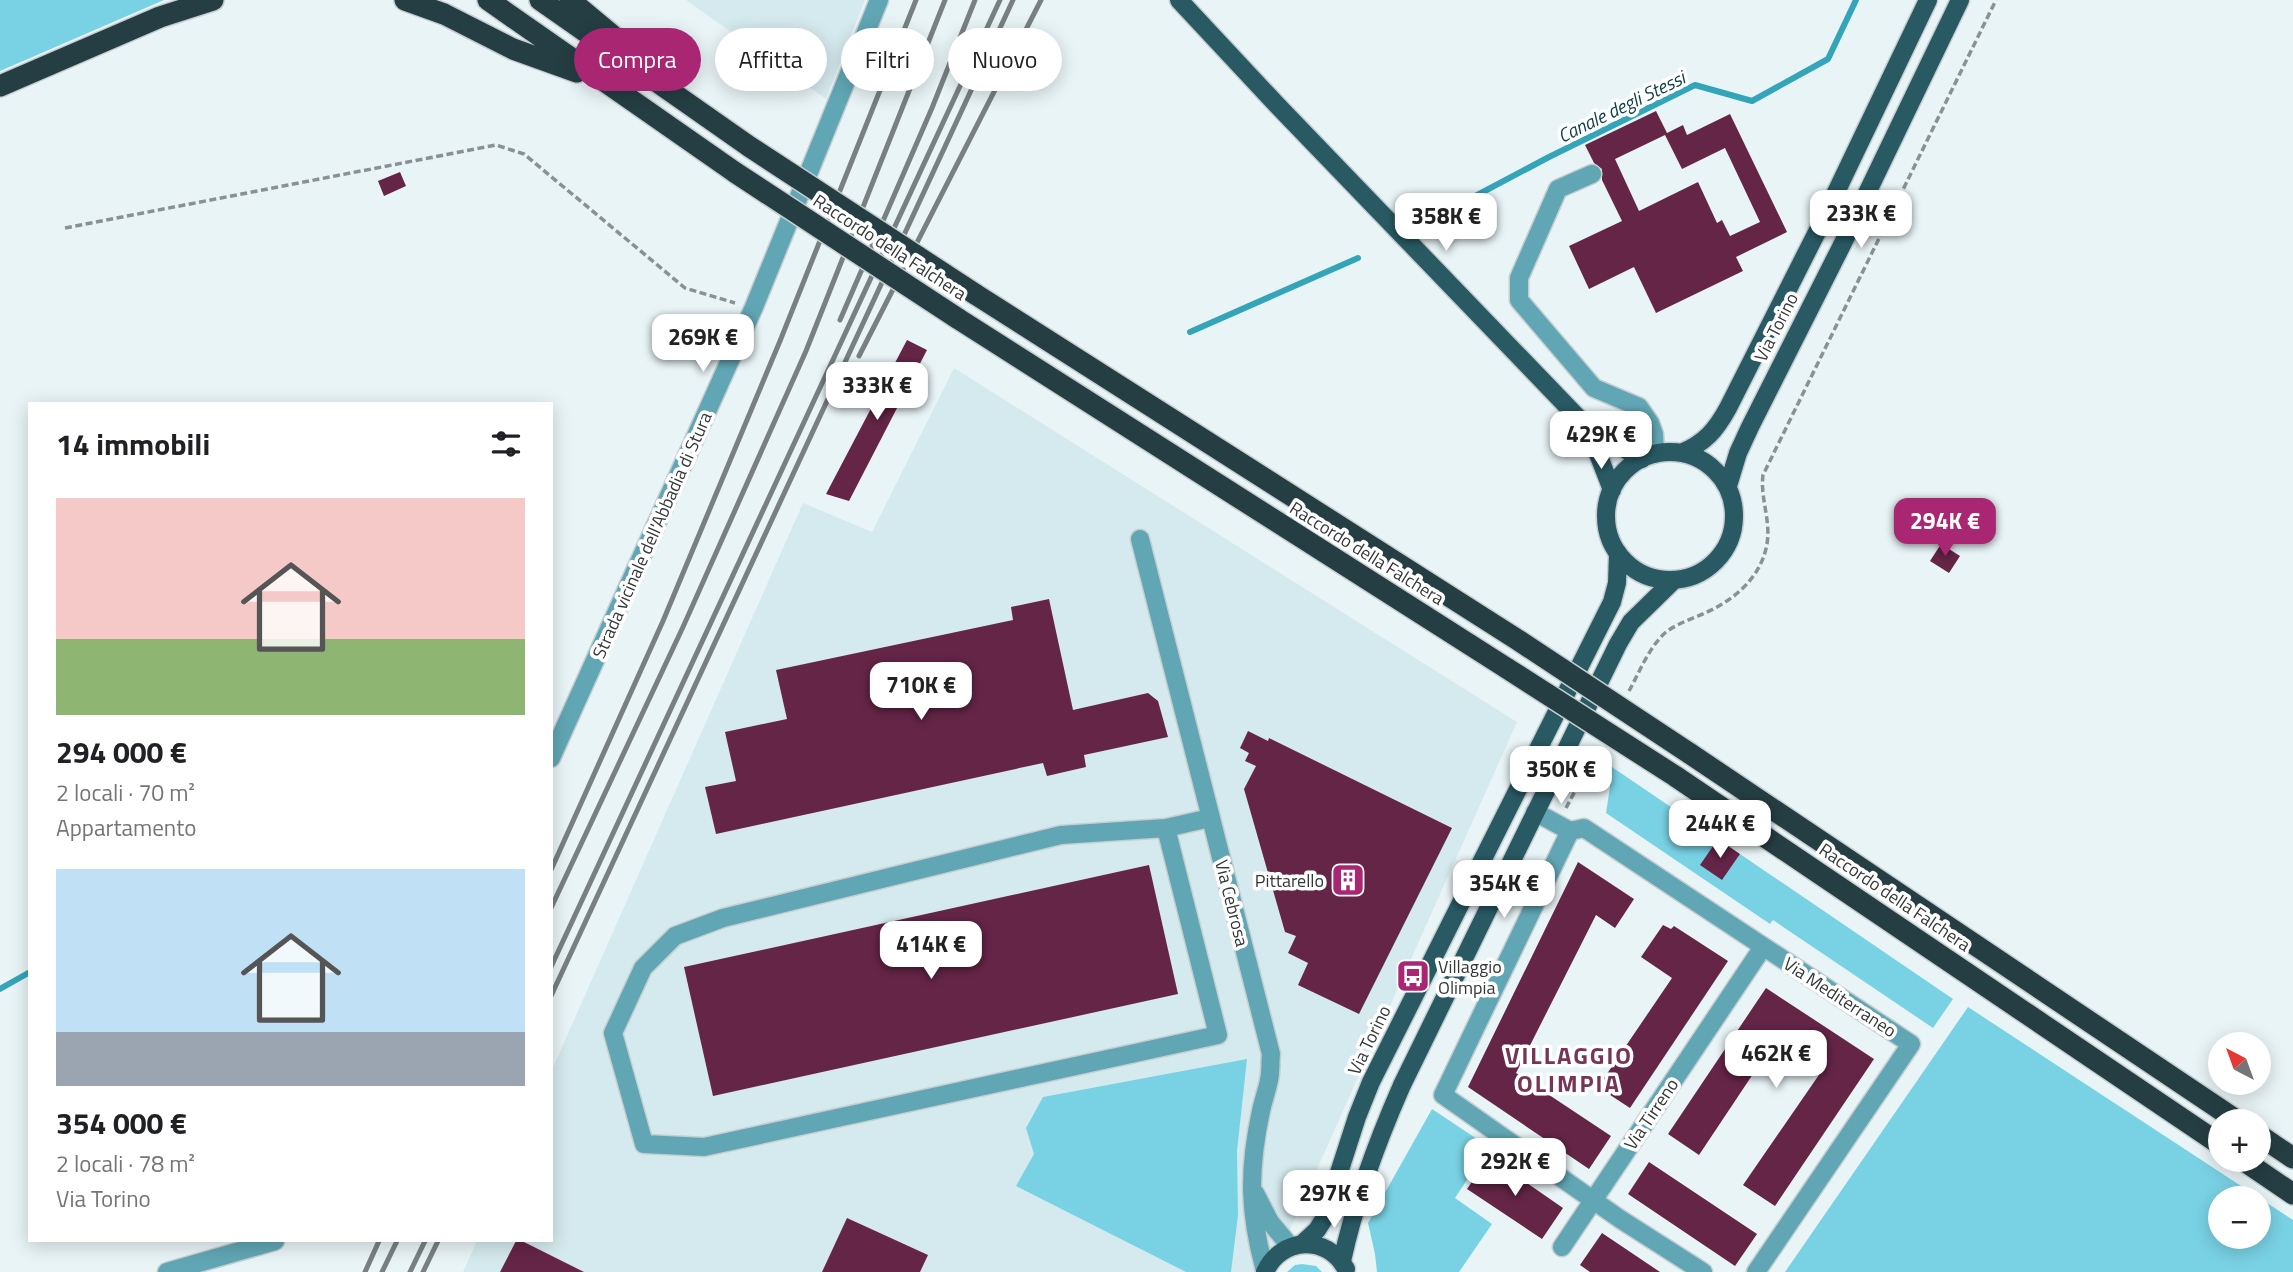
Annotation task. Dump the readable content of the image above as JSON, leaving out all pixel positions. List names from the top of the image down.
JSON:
{
  "streets": {
    "highway": ["Raccordo della Falchera"],
    "main road": ["Via Torino"],
    "street": [
      "Strada vicinale dell'Abbadia di Stura",
      "Via Cebrosa",
      "Via Mediterraneo",
      "Via Tirreno"
    ]
  },
  "crossings": [
    ["Via Torino", "Via Cebrosa"],
    ["Via Mediterraneo", "Via Tirreno"]
  ],
  "districts": ["VILLAGGIO OLIMPIA"],
  "water": ["Canale degli Stessi"],
  "places": {
    "building": ["Pittarello"],
    "bus stop": ["Villaggio Olimpia"]
  },
  "north": "top left",
  "page": {
    "chip": [
      "Compra",
      "Affitta",
      "Filtri",
      "Nuovo"
    ],
    "price": [
      "233K €",
      "358K €",
      "269K €",
      "333K €",
      "429K €",
      "294K €",
      "710K €",
      "350K €",
      "244K €",
      "354K €",
      "414K €",
      "462K €",
      "292K €",
      "297K €"
    ],
    "heading": "14 immobili",
    "list": [
      {
        "name": "294 000 €",
        "note": "2 locali · 70 m² · Appartamento"
      },
      {
        "name": "354 000 €",
        "note": "2 locali · 78 m² · Via Torino"
      }
    ],
    "map_buttons": ["+", "−"]
  }
}
